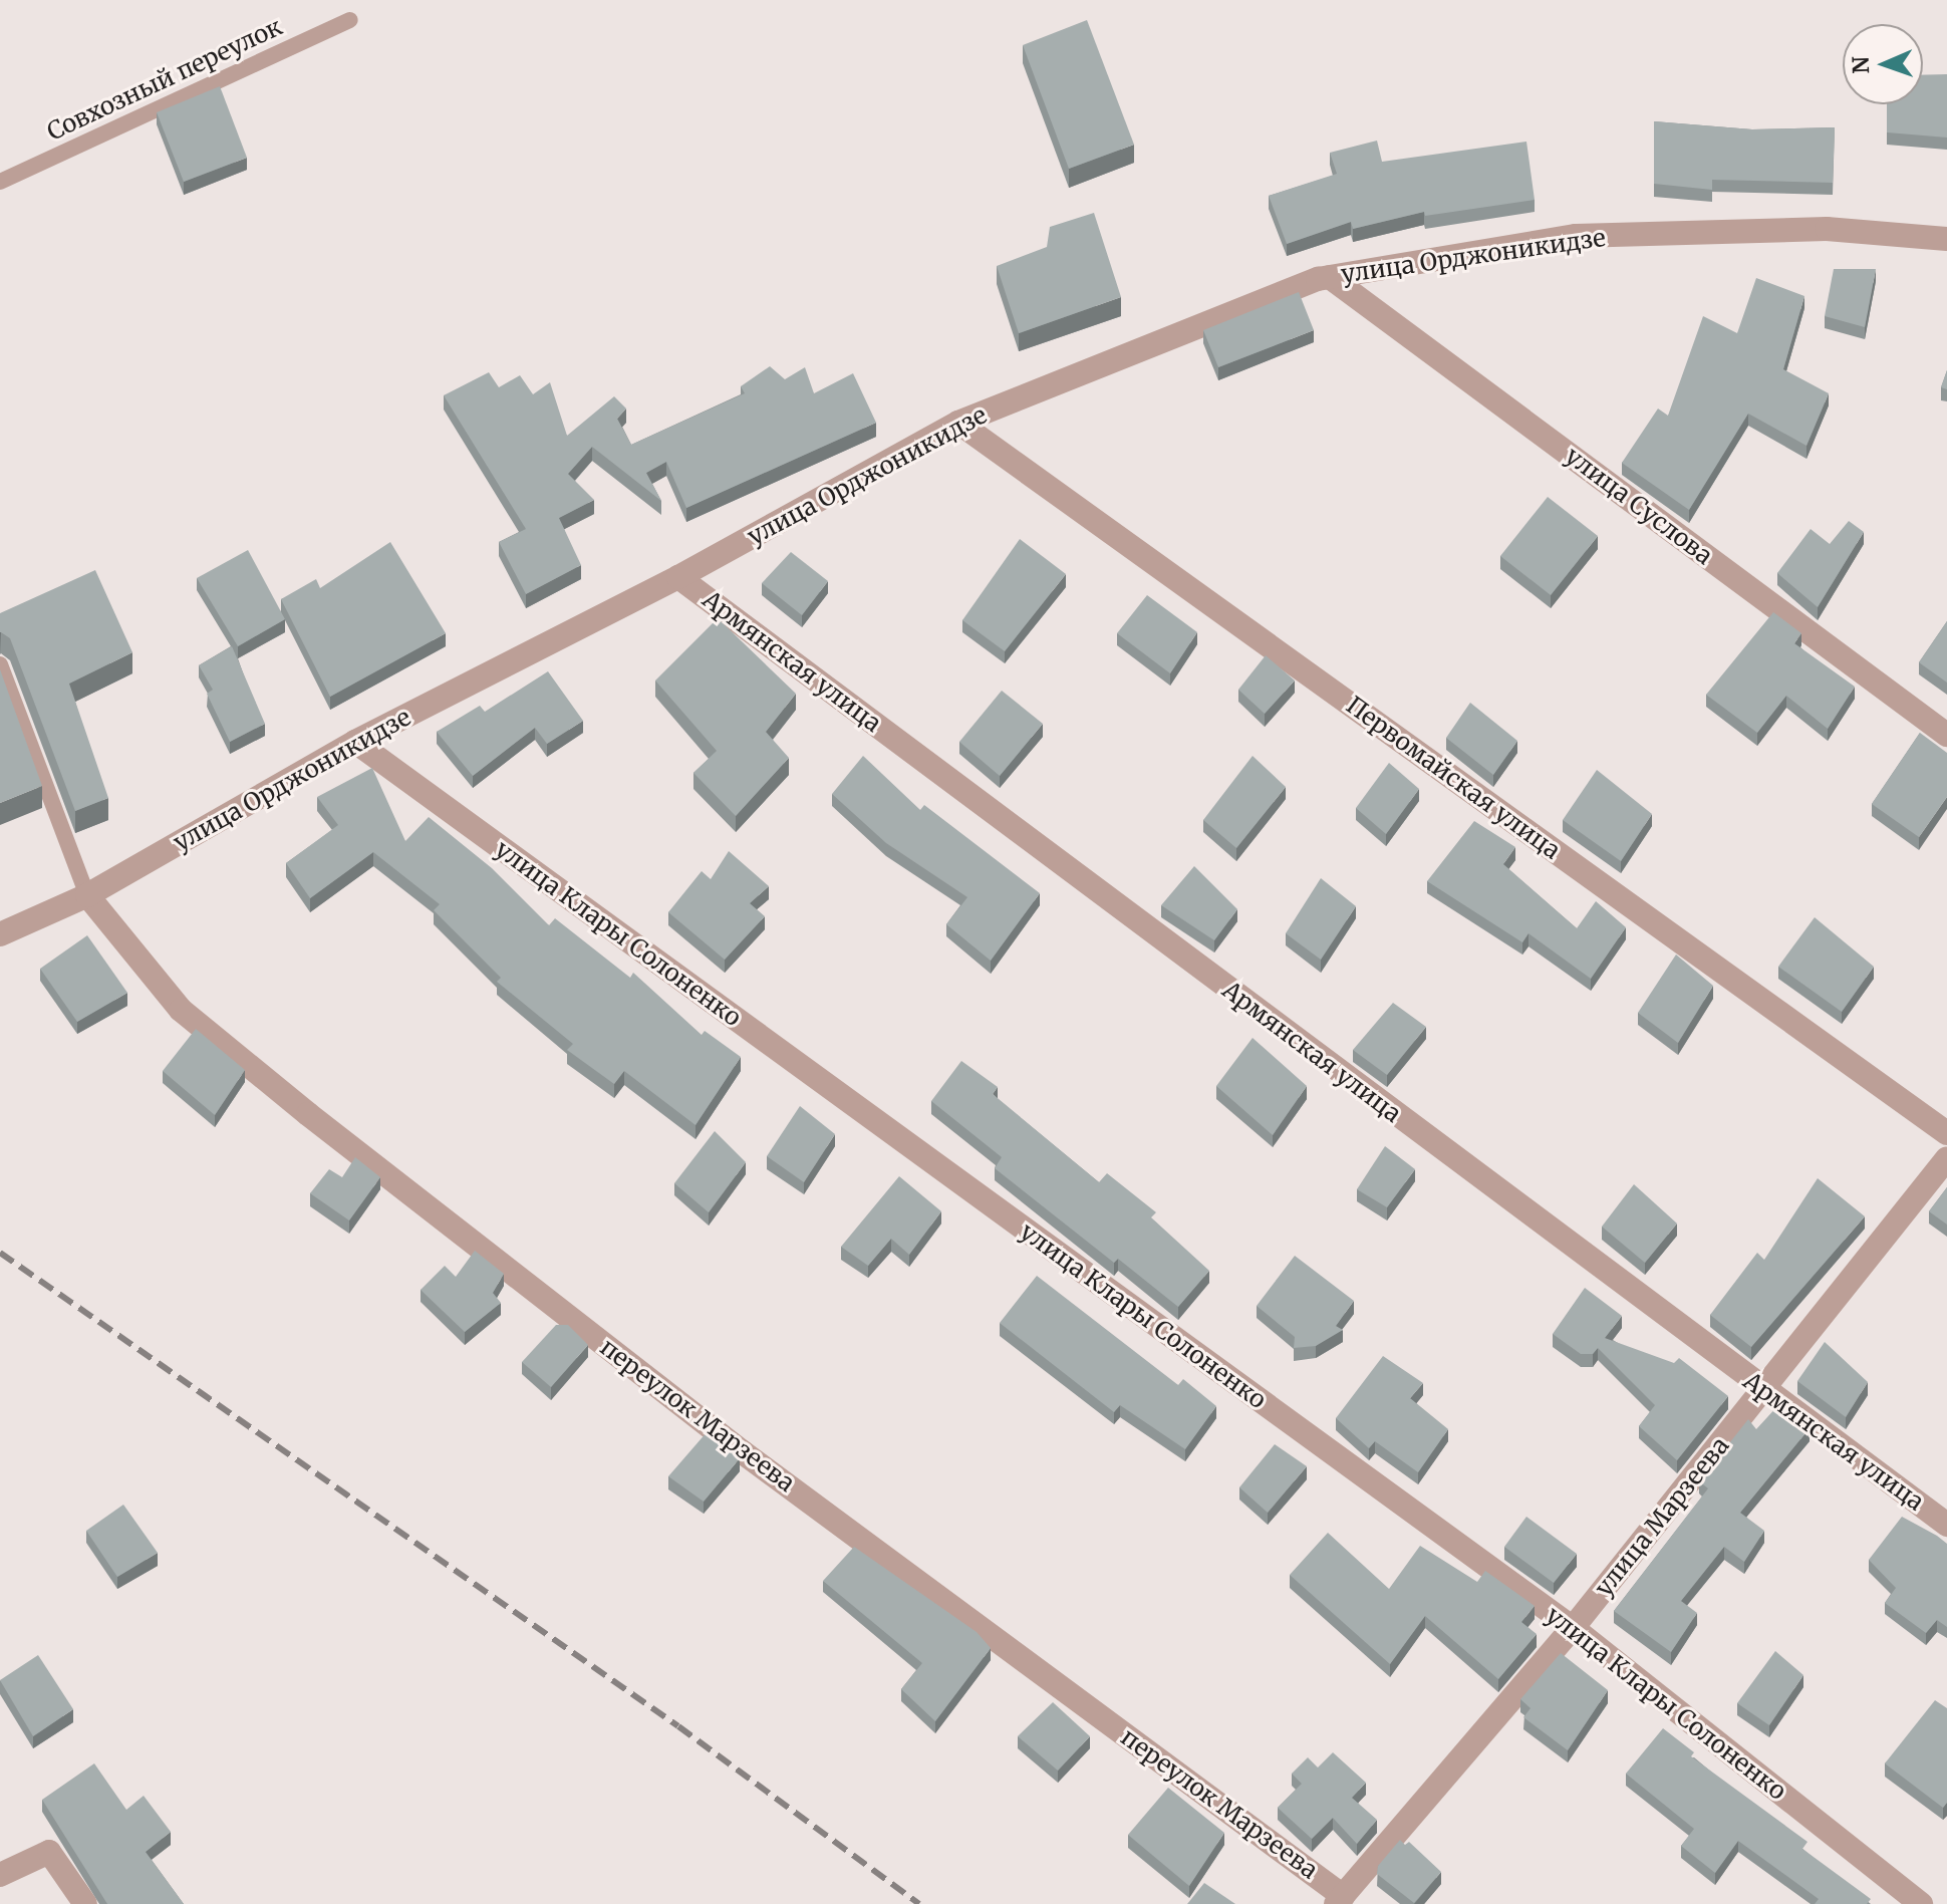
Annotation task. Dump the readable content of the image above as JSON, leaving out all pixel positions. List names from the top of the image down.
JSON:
{
  "streets": {
    "street": [
      "улица Орджоникидзе",
      "улица Суслова",
      "Армянская улица",
      "Первомайская улица",
      "улица Клары Солоненко",
      "переулок Марзеева",
      "улица Марзеева"
    ],
    "lane": ["Совхозный переулок"]
  },
  "crossings": [
    ["улица Орджоникидзе", "улица Суслова"],
    ["улица Орджоникидзе", "Армянская улица"],
    ["улица Орджоникидзе", "Первомайская улица"],
    ["улица Орджоникидзе", "улица Клары Солоненко"],
    ["улица Орджоникидзе", "переулок Марзеева"],
    ["Армянская улица", "улица Марзеева"],
    ["улица Клары Солоненко", "улица Марзеева"],
    ["переулок Марзеева", "улица Марзеева"]
  ],
  "north": "left"
}
